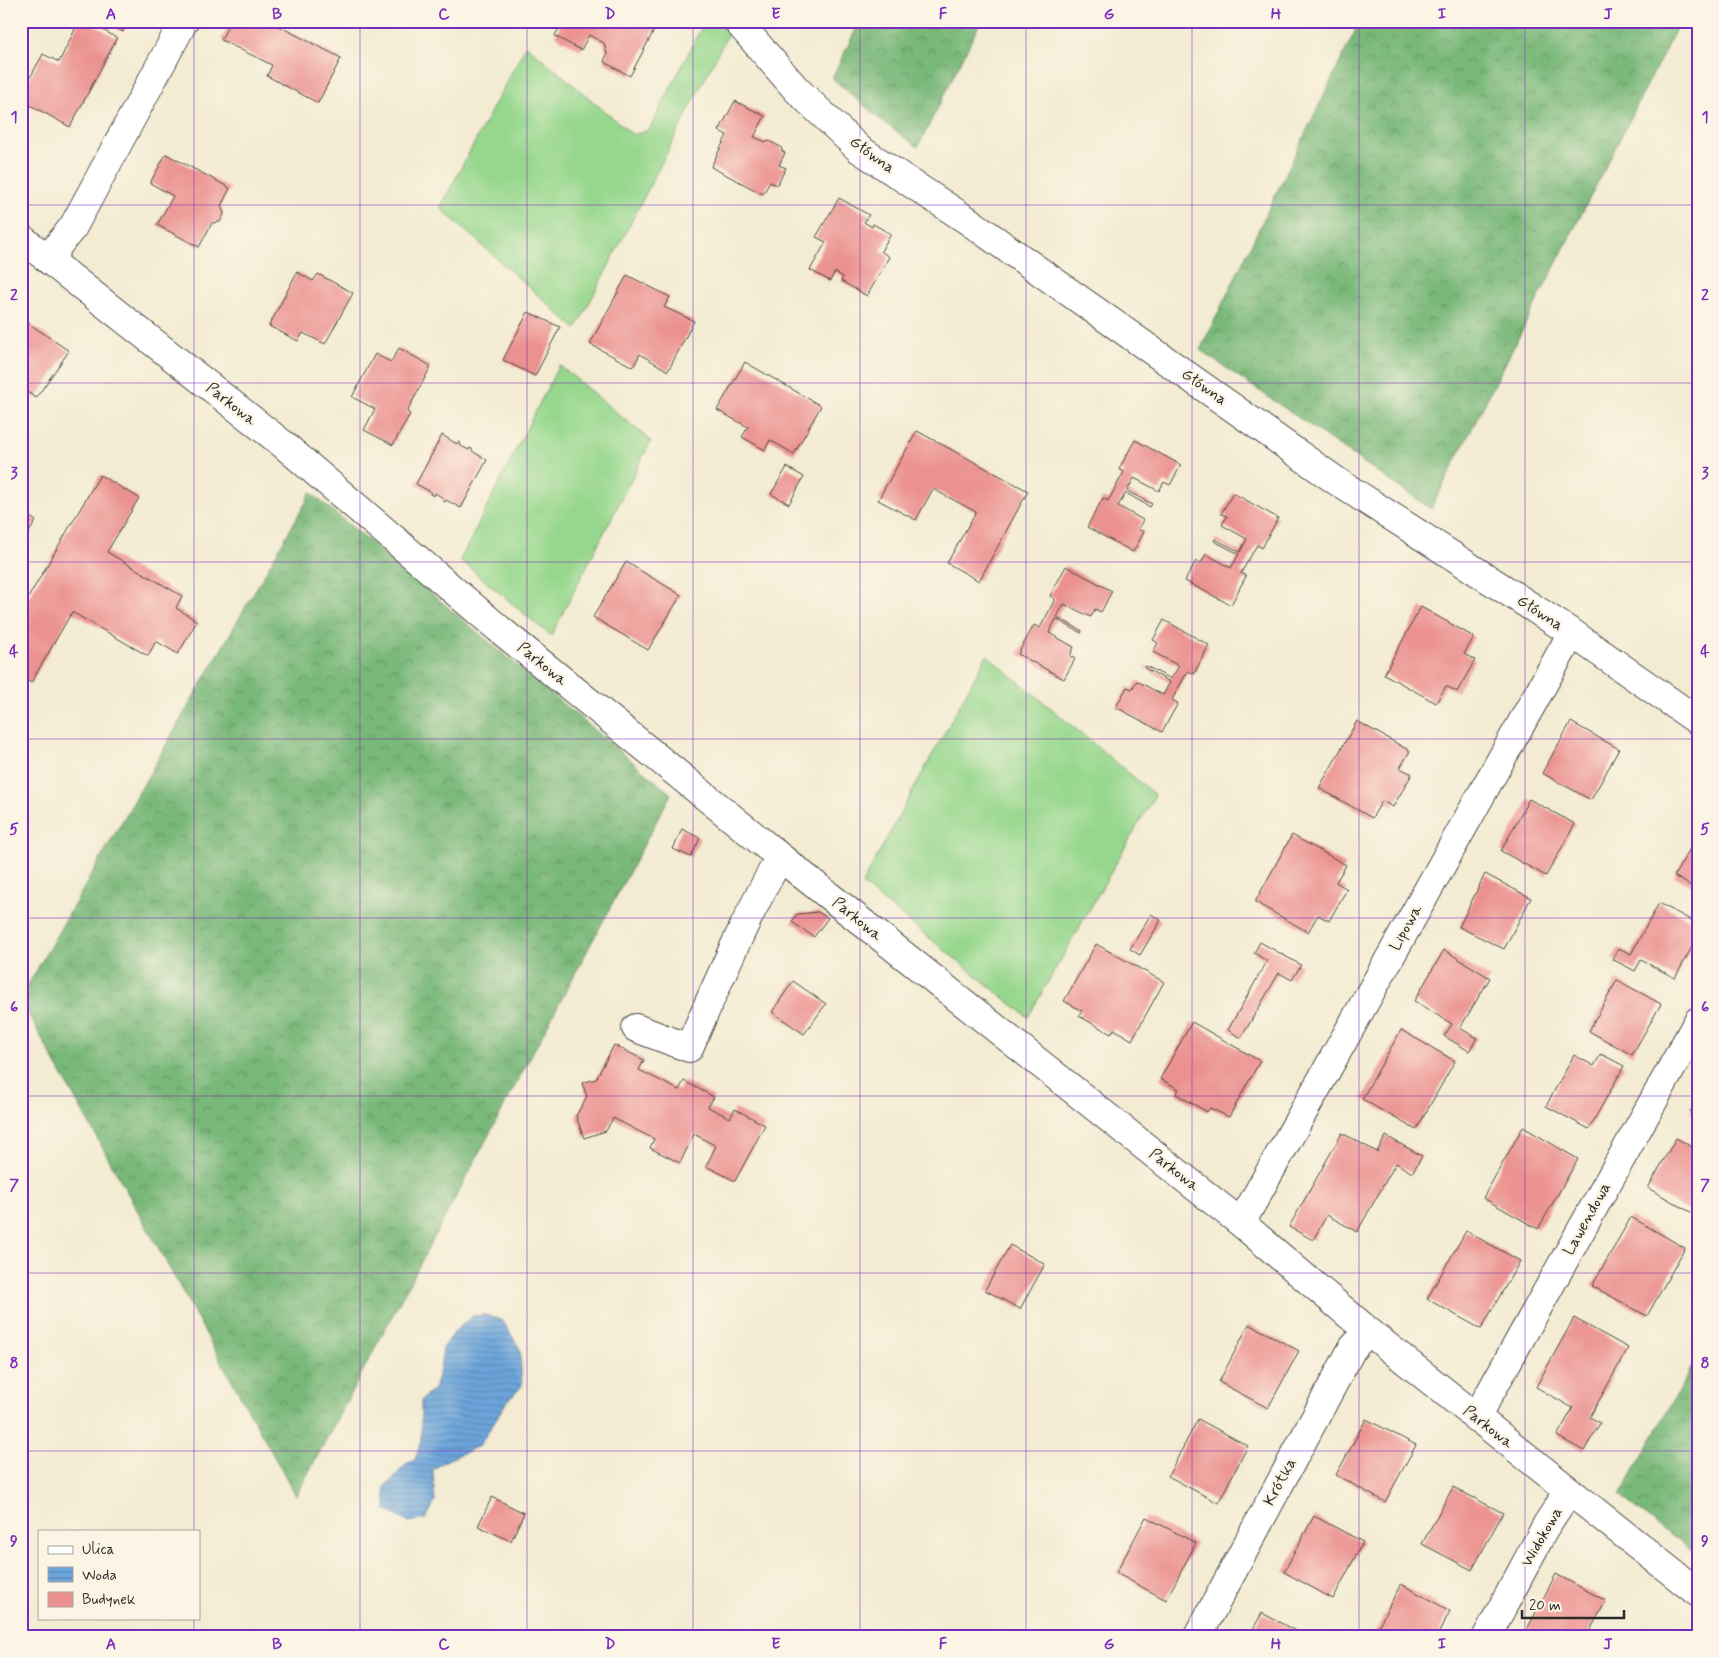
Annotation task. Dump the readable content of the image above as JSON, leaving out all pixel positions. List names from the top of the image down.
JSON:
{
  "streets": {
    "street": [
      "Główna",
      "Parkowa",
      "Lipowa",
      "Lawendowa",
      "Krótka",
      "Widokowa"
    ]
  },
  "crossings": [
    ["Główna", "Lipowa"],
    ["Parkowa", "Lipowa"],
    ["Parkowa", "Lawendowa"],
    ["Parkowa", "Krótka"],
    ["Parkowa", "Widokowa"]
  ],
  "legend": ["Ulica", "Woda", "Budynek"],
  "scale_bar": "20 m",
  "grid": {
    "columns": [
      "A",
      "B",
      "C",
      "D",
      "E",
      "F",
      "G",
      "H",
      "I",
      "J"
    ],
    "rows": [
      "1",
      "2",
      "3",
      "4",
      "5",
      "6",
      "7",
      "8",
      "9"
    ]
  }
}
